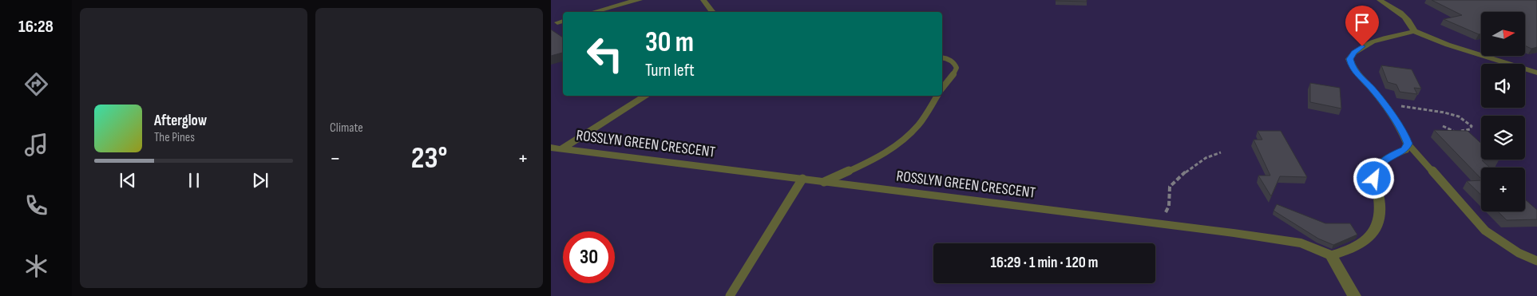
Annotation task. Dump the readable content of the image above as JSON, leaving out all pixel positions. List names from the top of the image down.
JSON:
{
  "streets": {
    "street": ["ROSSLYN GREEN CRESCENT"]
  },
  "north": "right",
  "page": {
    "tabs": "16:28",
    "tile": "Climate",
    "map_buttons": "+",
    "turn": ["30 m", "Turn left"],
    "song": ["Afterglow", "The Pines"],
    "heat": ["−", "23°", "+"],
    "limit": "30",
    "trip": "16:29 · 1 min · 120 m"
  }
}
